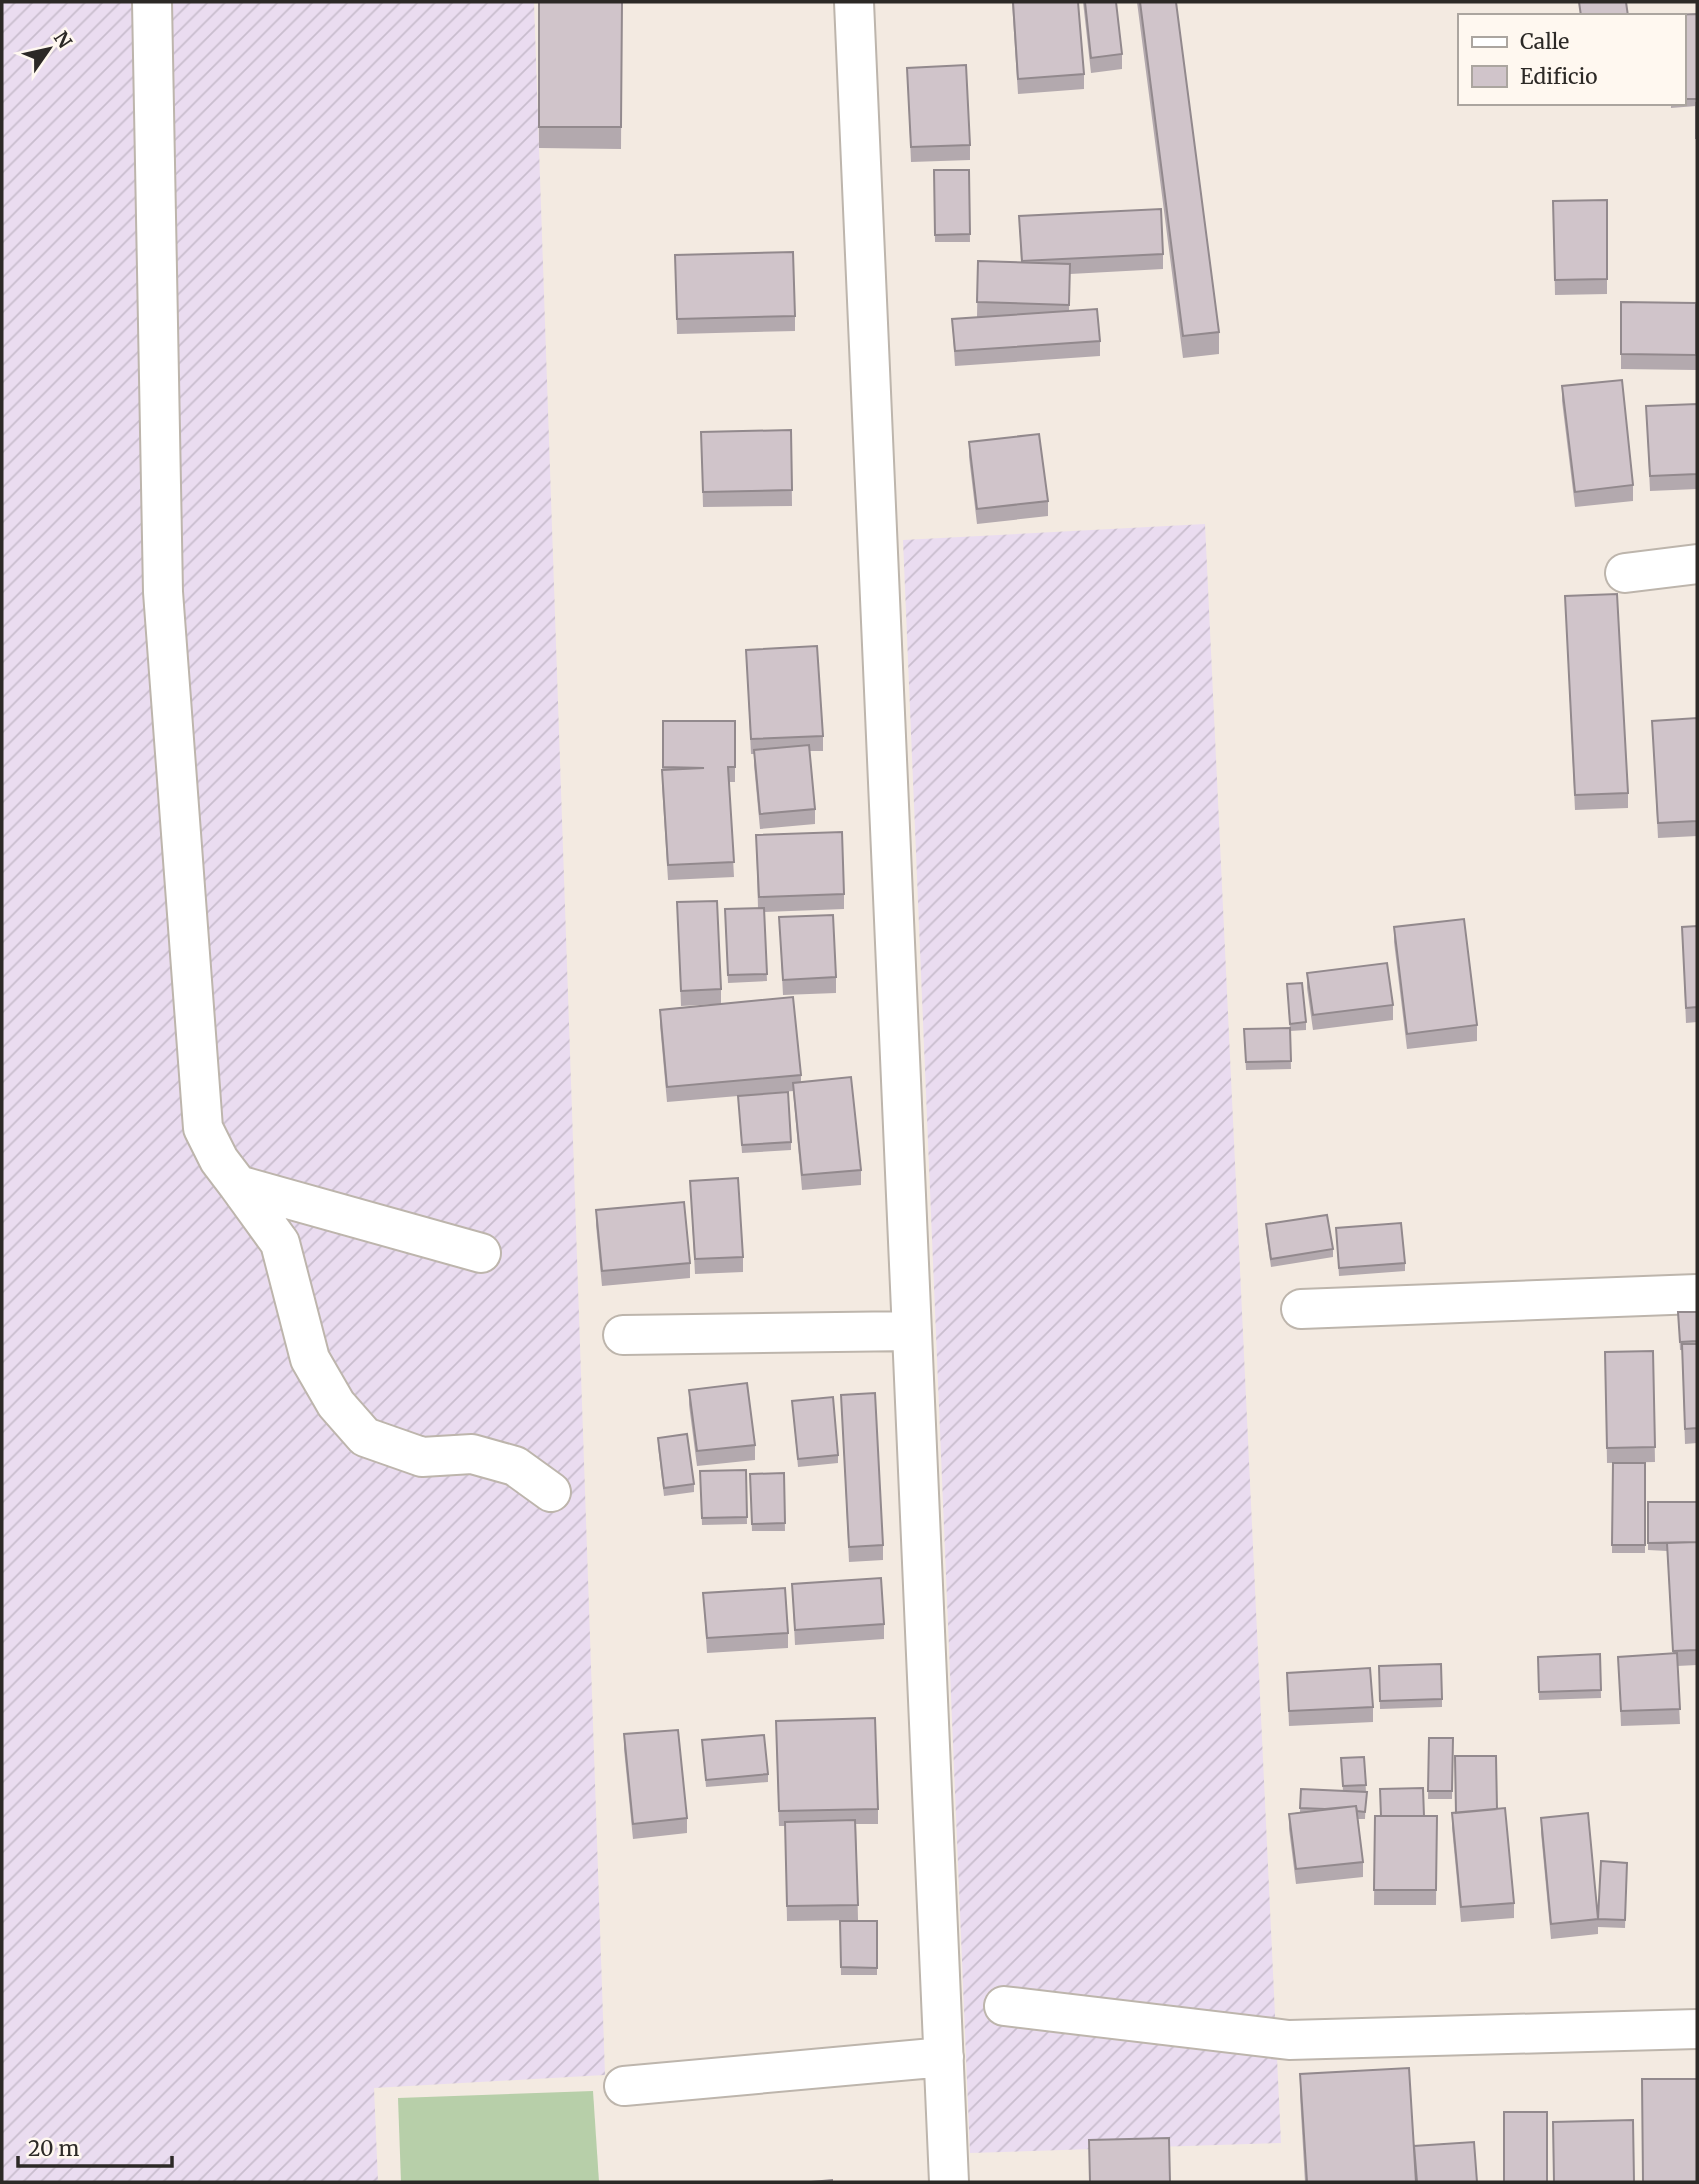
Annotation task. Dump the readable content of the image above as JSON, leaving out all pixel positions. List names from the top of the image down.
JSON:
{
  "legend": ["Calle", "Edificio"],
  "scale_bar": "20 m",
  "north": "top right"
}
